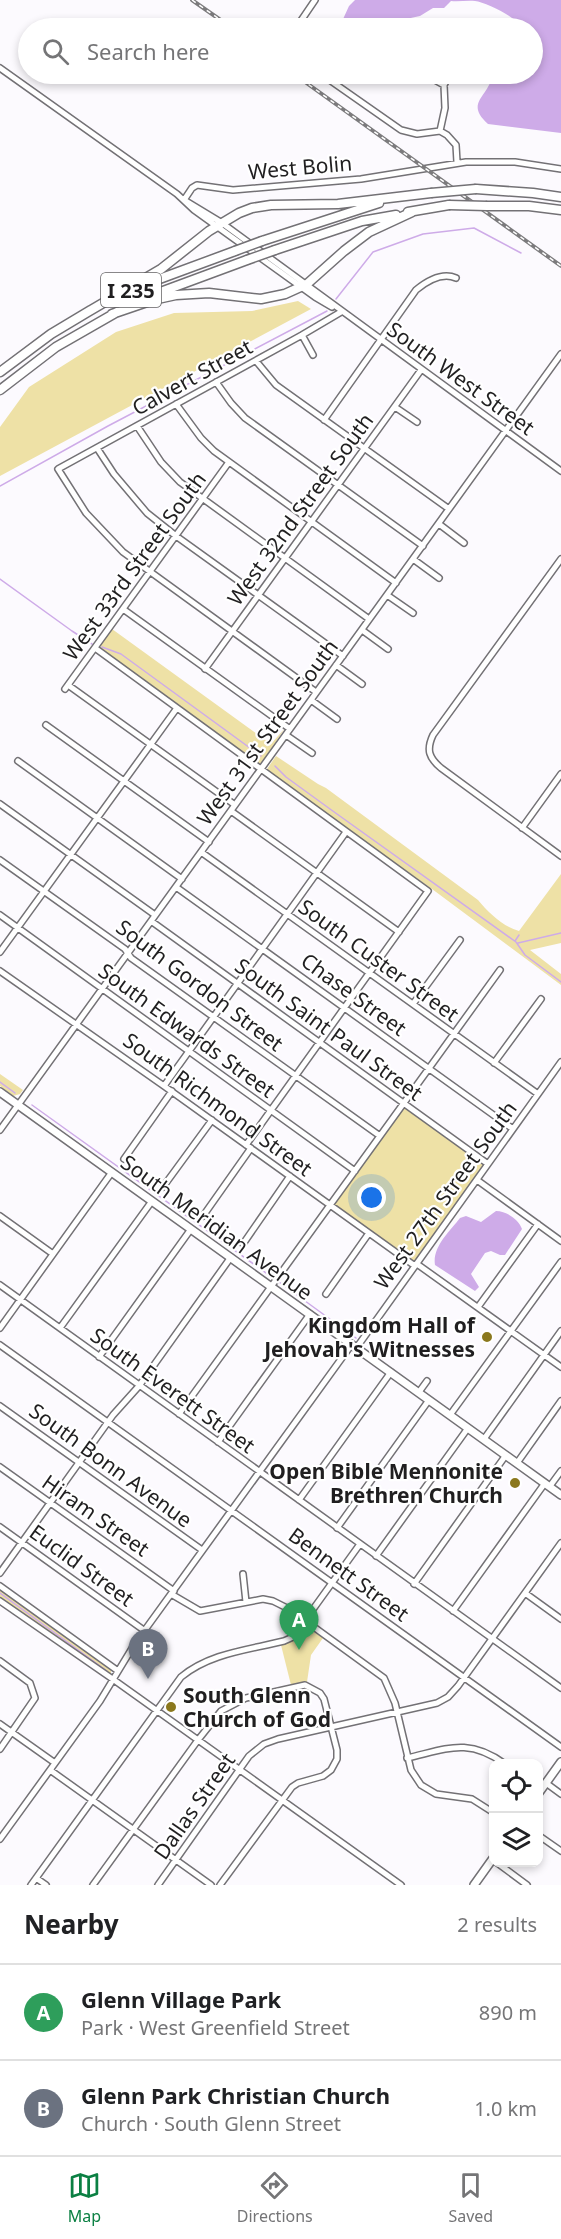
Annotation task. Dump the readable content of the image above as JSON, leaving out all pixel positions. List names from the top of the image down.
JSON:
{
  "streets": {
    "highway": ["I 235"],
    "main road": ["South Meridian Avenue"],
    "street": [
      "West Bolin",
      "Calvert Street",
      "South West Street",
      "West 32nd Street South",
      "West 33rd Street South",
      "West 31st Street South",
      "South Custer Street",
      "South Gordon Street",
      "Chase Street",
      "South Saint Paul Street",
      "South Edwards Street",
      "South Richmond Street",
      "West 27th Street South",
      "South Everett Street",
      "South Bonn Avenue",
      "Hiram Street",
      "Euclid Street",
      "Bennett Street",
      "Dallas Street"
    ]
  },
  "crossings": [
    ["West Bolin", "South West Street"],
    ["Calvert Street", "South West Street"],
    ["Calvert Street", "West 33rd Street South"],
    ["South West Street", "West 32nd Street South"],
    ["South West Street", "West 31st Street South"],
    ["West 31st Street South", "South Custer Street"],
    ["West 31st Street South", "South Gordon Street"],
    ["West 31st Street South", "Chase Street"],
    ["West 31st Street South", "South Saint Paul Street"],
    ["West 31st Street South", "South Edwards Street"],
    ["West 31st Street South", "South Richmond Street"],
    ["West 31st Street South", "South Meridian Avenue"],
    ["South Custer Street", "West 27th Street South"],
    ["Chase Street", "West 27th Street South"],
    ["South Saint Paul Street", "West 27th Street South"],
    ["South Richmond Street", "West 27th Street South"],
    ["West 27th Street South", "South Meridian Avenue"],
    ["West 27th Street South", "South Everett Street"],
    ["West 27th Street South", "South Bonn Avenue"],
    ["West 27th Street South", "Hiram Street"],
    ["West 27th Street South", "Euclid Street"],
    ["West 27th Street South", "Bennett Street"],
    ["South Everett Street", "Dallas Street"],
    ["Hiram Street", "Dallas Street"],
    ["Bennett Street", "Dallas Street"]
  ],
  "places": ["Kingdom Hall of Jehovah's Witnesses", "Open Bible Mennonite Brethren Church", "South Glenn Church of God"],
  "page": {
    "search": "Search here",
    "pins": ["A", "B"],
    "heading": ["Nearby", "2 results"],
    "list": [
      {
        "mark": "A",
        "name": "Glenn Village Park",
        "note": "Park · West Greenfield Street",
        "value": "890 m"
      },
      {
        "mark": "B",
        "name": "Glenn Park Christian Church",
        "note": "Church · South Glenn Street",
        "value": "1.0 km"
      }
    ],
    "nav": ["Map", "Directions", "Saved"]
  }
}
